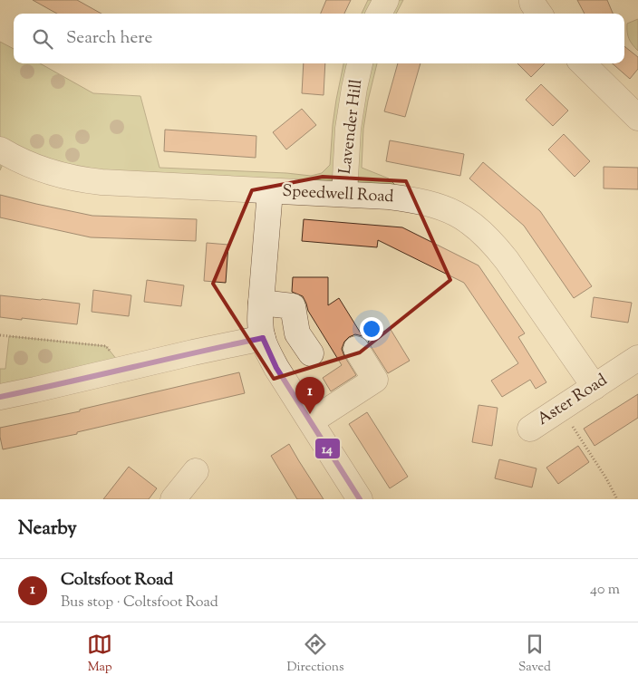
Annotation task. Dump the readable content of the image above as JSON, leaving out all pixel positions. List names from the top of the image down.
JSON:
{
  "streets": {
    "street": ["Lavender Hill", "Speedwell Road", "Aster Road"]
  },
  "crossings": [
    ["Lavender Hill", "Speedwell Road"],
    ["Speedwell Road", "Aster Road"]
  ],
  "lines": ["transit line 14"],
  "page": {
    "search": "Search here",
    "pins": "1",
    "heading": "Nearby",
    "list": [
      {
        "mark": "1",
        "name": "Coltsfoot Road",
        "note": "Bus stop · Coltsfoot Road",
        "value": "40 m"
      }
    ],
    "nav": ["Map", "Directions", "Saved"]
  }
}
